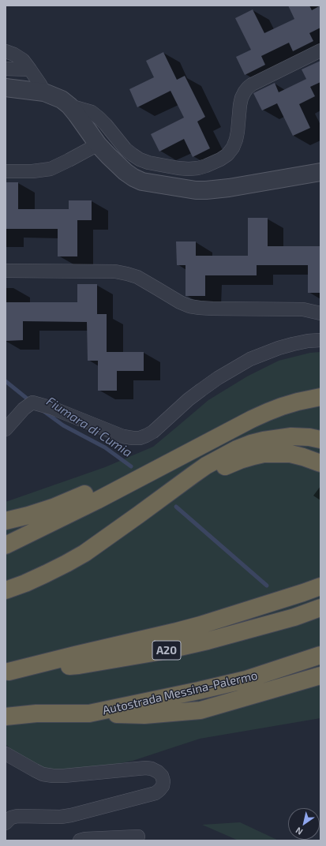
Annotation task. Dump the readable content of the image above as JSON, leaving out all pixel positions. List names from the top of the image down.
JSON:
{
  "streets": {
    "highway": ["A20", "Autostrada Messina-Palermo"]
  },
  "water": ["Fiumara di Cumia"],
  "north": "bottom left"
}
